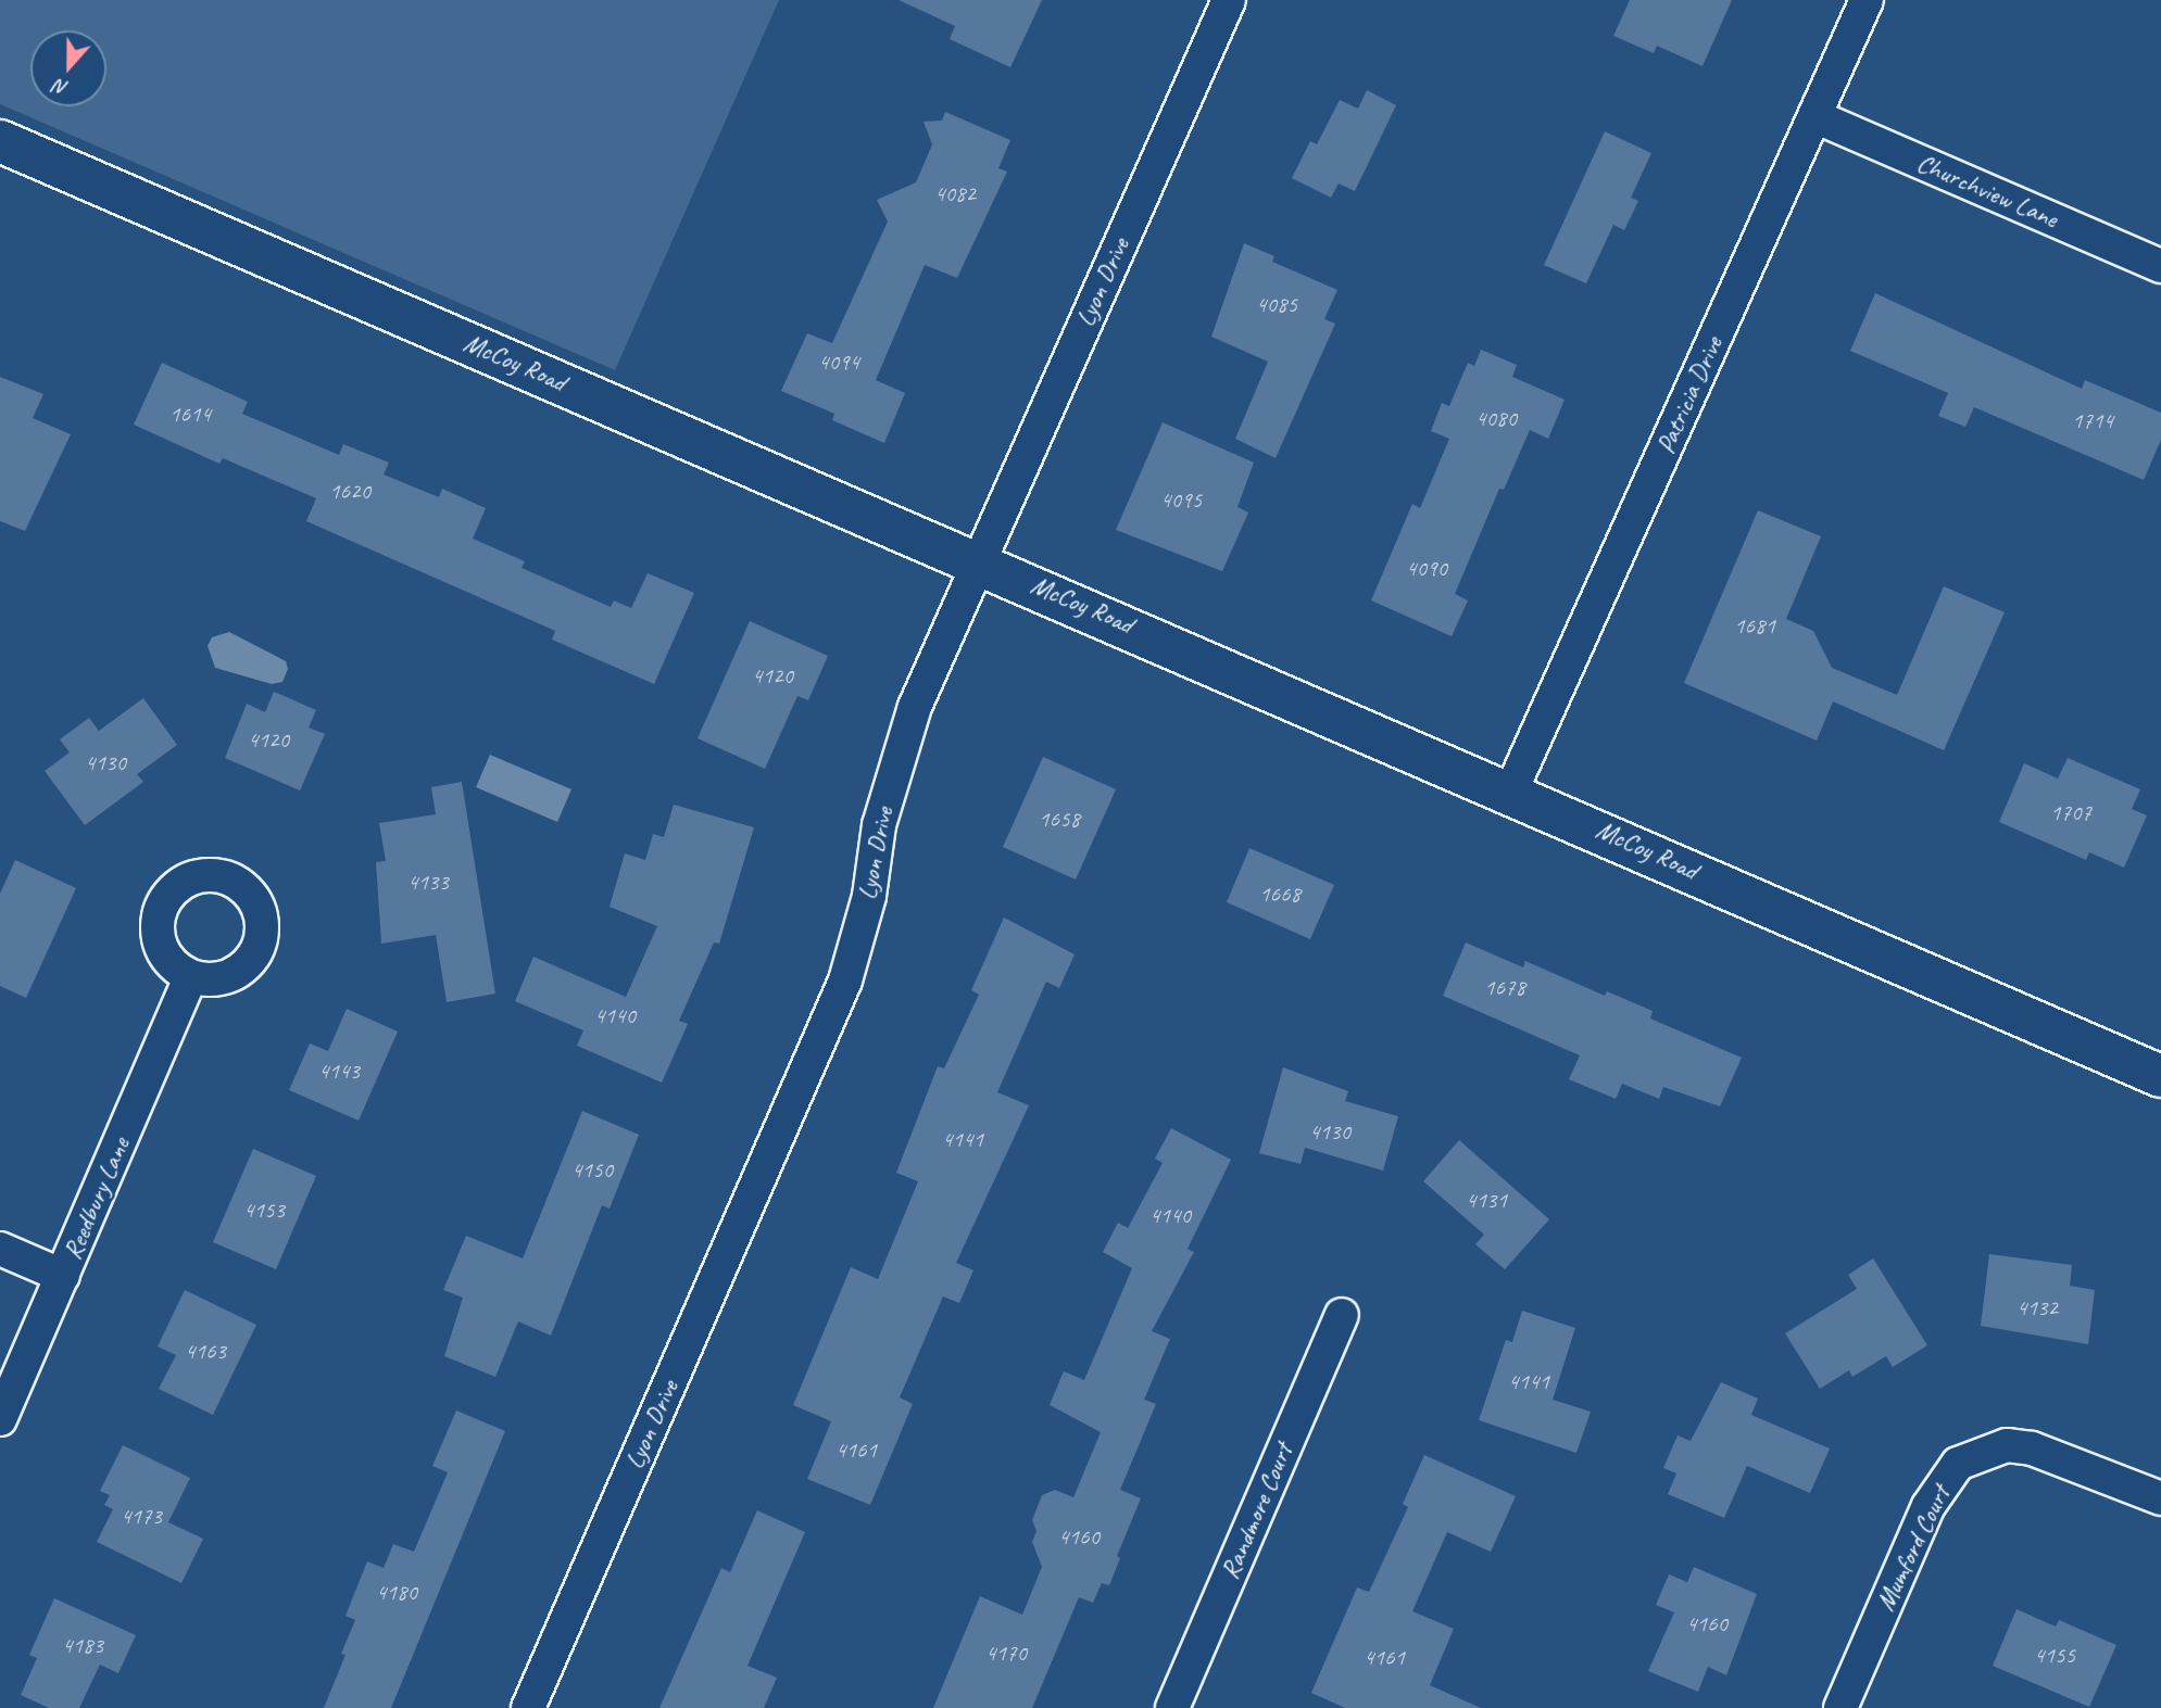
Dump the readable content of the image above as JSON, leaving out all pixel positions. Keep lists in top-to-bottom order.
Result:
{
  "streets": {
    "main road": ["McCoy Road"],
    "street": [
      "Churchview Lane",
      "Lyon Drive",
      "Patricia Drive",
      "Reedbury Lane",
      "Randmore Court",
      "Mumford Court"
    ]
  },
  "crossings": [
    ["Churchview Lane", "Patricia Drive"],
    ["Lyon Drive", "McCoy Road"],
    ["McCoy Road", "Patricia Drive"]
  ],
  "house_numbers": [
    "4082",
    "4085",
    "4094",
    "1614",
    "4080",
    "1714",
    "1620",
    "4095",
    "4090",
    "1681",
    "4120",
    "4120",
    "4130",
    "1707",
    "1658",
    "4133",
    "1668",
    "1678",
    "4140",
    "4143",
    "4130",
    "4141",
    "4150",
    "4131",
    "4153",
    "4140",
    "4132",
    "4163",
    "4141",
    "4161",
    "4173",
    "4160",
    "4180",
    "4160",
    "4183",
    "4170",
    "4155",
    "4161"
  ],
  "north": "bottom"
}
